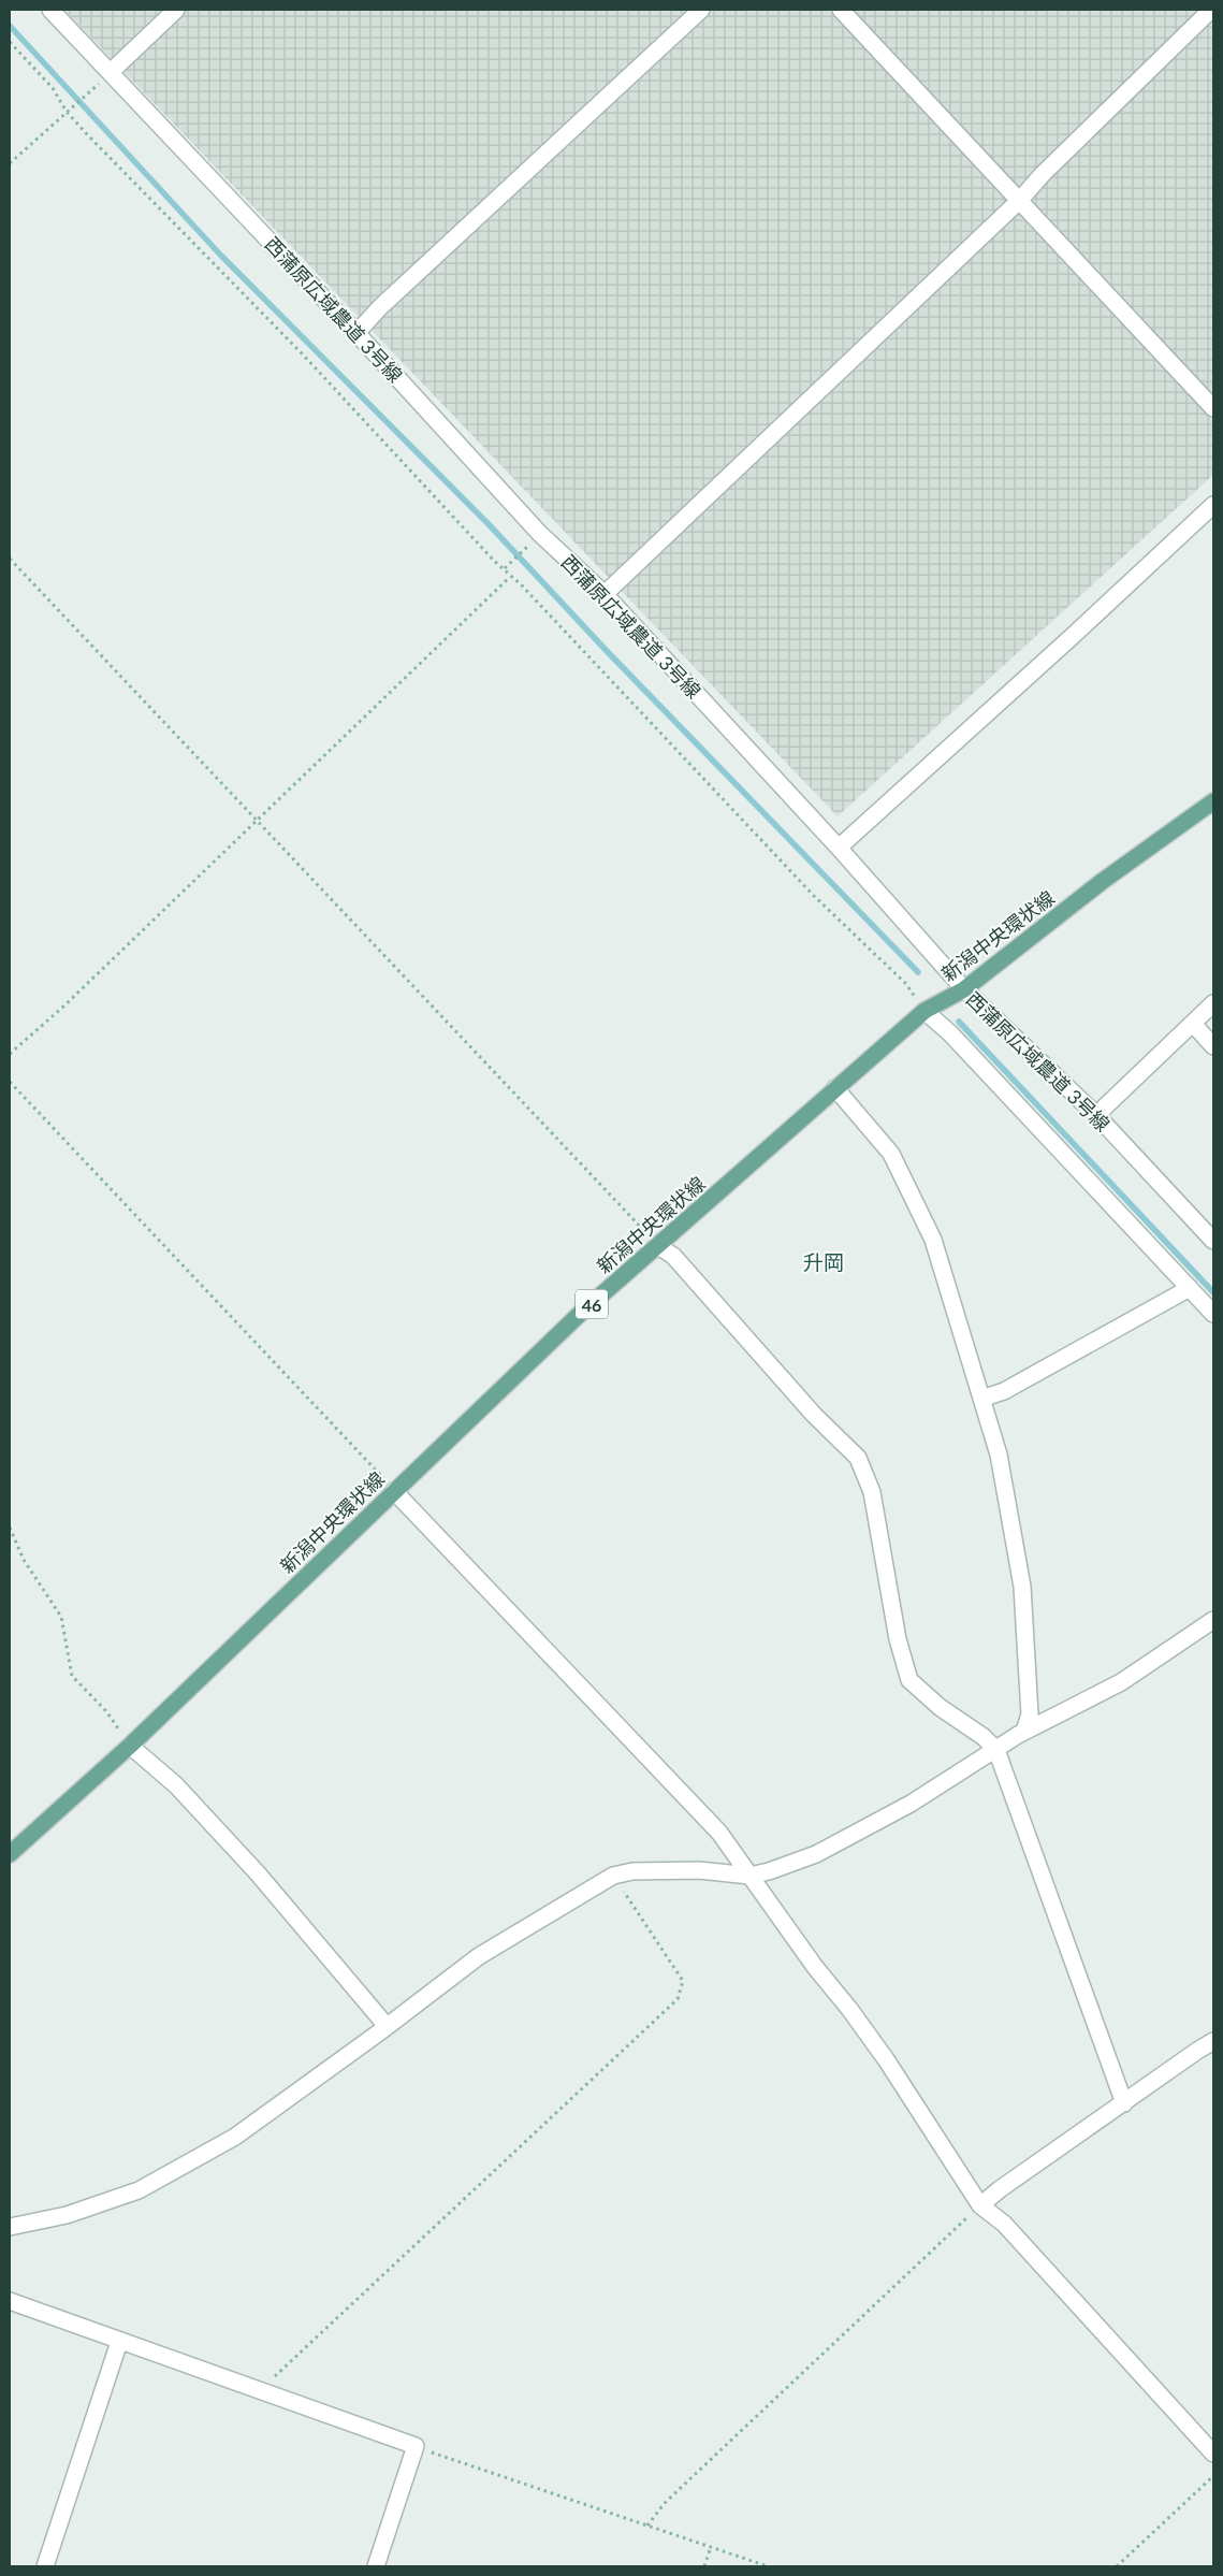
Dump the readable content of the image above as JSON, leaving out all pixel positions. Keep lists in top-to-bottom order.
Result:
{
  "streets": {
    "main road": ["新潟中央環状線", "46"],
    "street": ["西蒲原広域農道 3号線"]
  },
  "crossings": [
    ["西蒲原広域農道 3号線", "新潟中央環状線"]
  ],
  "districts": ["升岡"]
}
